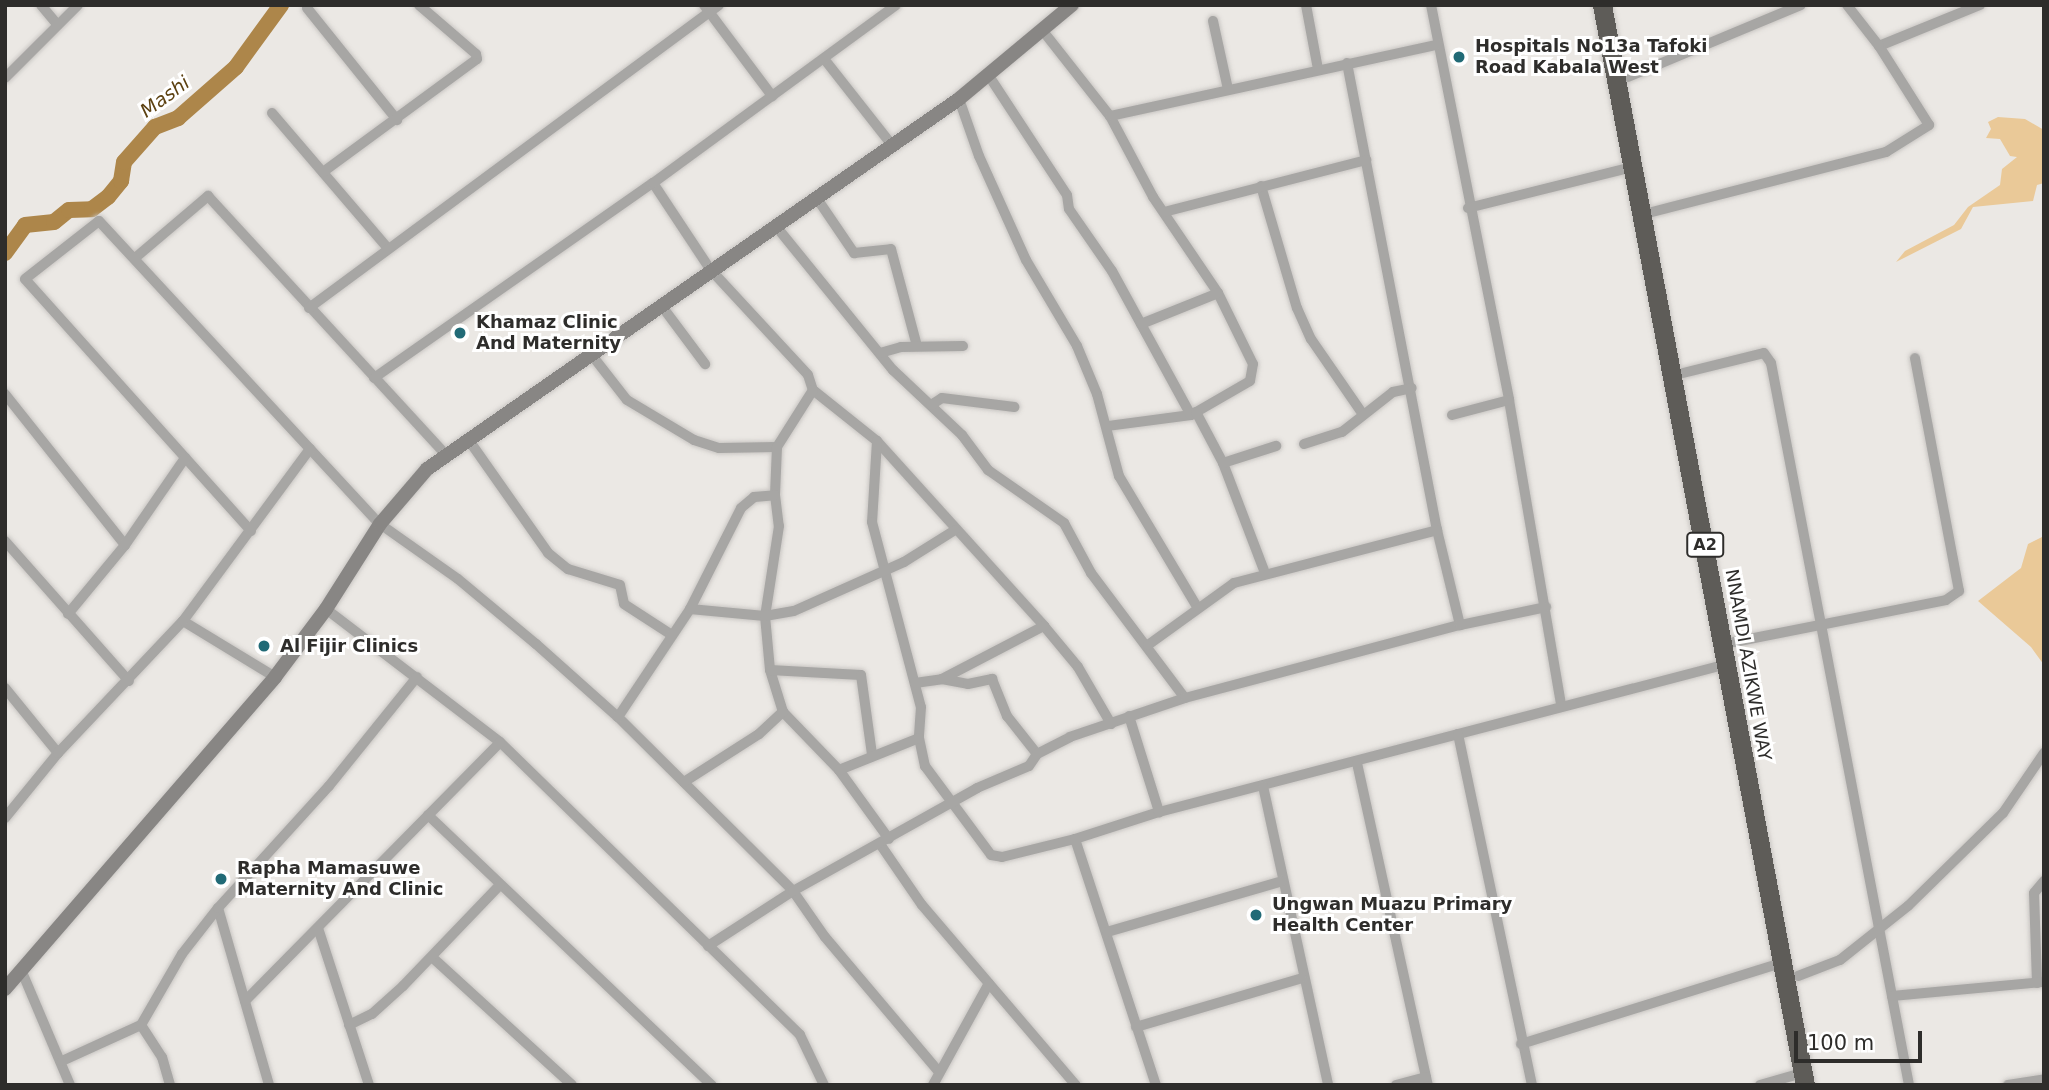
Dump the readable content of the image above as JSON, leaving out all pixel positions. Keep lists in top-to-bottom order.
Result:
{
  "streets": {
    "highway": ["A2", "NNAMDI AZIKWE WAY"]
  },
  "water": ["Mashi"],
  "places": [
    "Hospitals No13a Tafoki Road Kabala West",
    "Khamaz Clinic And Maternity",
    "Al Fijir Clinics",
    "Rapha Mamasuwe Maternity And Clinic",
    "Ungwan Muazu Primary Health Center"
  ],
  "scale_bar": "100 m"
}
